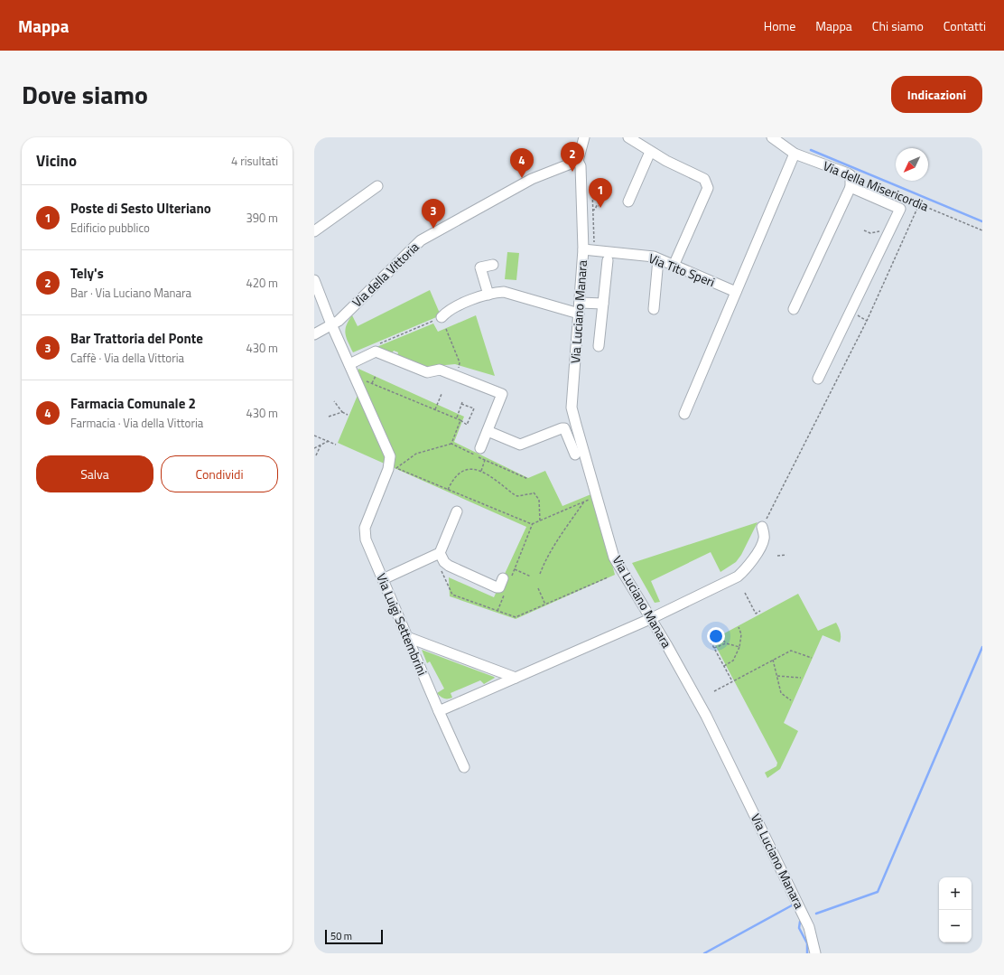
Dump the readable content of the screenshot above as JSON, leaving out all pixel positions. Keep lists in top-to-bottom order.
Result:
{
  "streets": {
    "street": [
      "Via della Misericordia",
      "Via Tito Speri",
      "Via della Vittoria",
      "Via Luciano Manara",
      "Via Luigi Settembrini"
    ]
  },
  "crossings": [
    ["Via Tito Speri", "Via Luciano Manara"],
    ["Via della Vittoria", "Via Luciano Manara"],
    ["Via della Vittoria", "Via Luigi Settembrini"]
  ],
  "scale_bar": "50 m",
  "north": "bottom left",
  "page": {
    "header": "Mappa",
    "nav": [
      "Home",
      "Mappa",
      "Chi siamo",
      "Contatti"
    ],
    "title": "Dove siamo",
    "buttons": [
      "Indicazioni",
      ["Salva", "Condividi"]
    ],
    "heading": ["Vicino", "4 risultati"],
    "pins": [
      "2",
      "4",
      "1",
      "3"
    ],
    "list": [
      {
        "mark": "1",
        "name": "Poste di Sesto Ulteriano",
        "note": "Edificio pubblico",
        "value": "390 m"
      },
      {
        "mark": "2",
        "name": "Tely's",
        "note": "Bar · Via Luciano Manara",
        "value": "420 m"
      },
      {
        "mark": "3",
        "name": "Bar Trattoria del Ponte",
        "note": "Caffè · Via della Vittoria",
        "value": "430 m"
      },
      {
        "mark": "4",
        "name": "Farmacia Comunale 2",
        "note": "Farmacia · Via della Vittoria",
        "value": "430 m"
      }
    ],
    "map_buttons": ["+", "−"],
    "scale": "50 m"
  }
}
